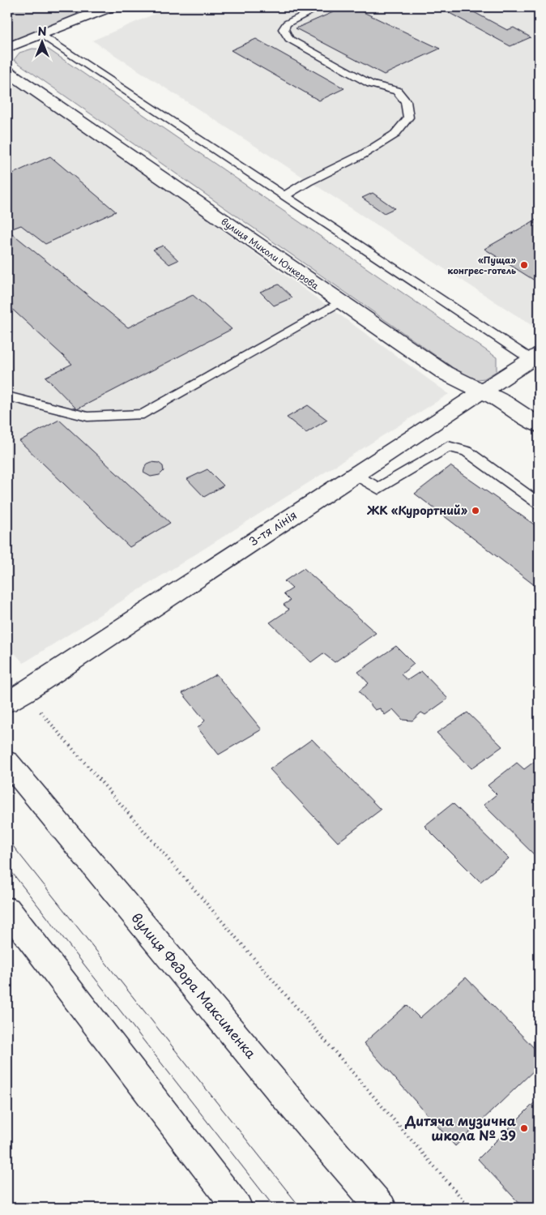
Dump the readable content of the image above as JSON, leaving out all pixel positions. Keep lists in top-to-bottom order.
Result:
{
  "streets": {
    "street": ["вулиця Миколи Юнкерова", "3-тя лінія", "вулиця Федора Максименка"]
  },
  "crossings": [
    ["вулиця Миколи Юнкерова", "3-тя лінія"]
  ],
  "places": ["«Пуща» конгрес-готель", "ЖК «Курортний»", "Дитяча музична школа № 39"],
  "north": "top"
}
